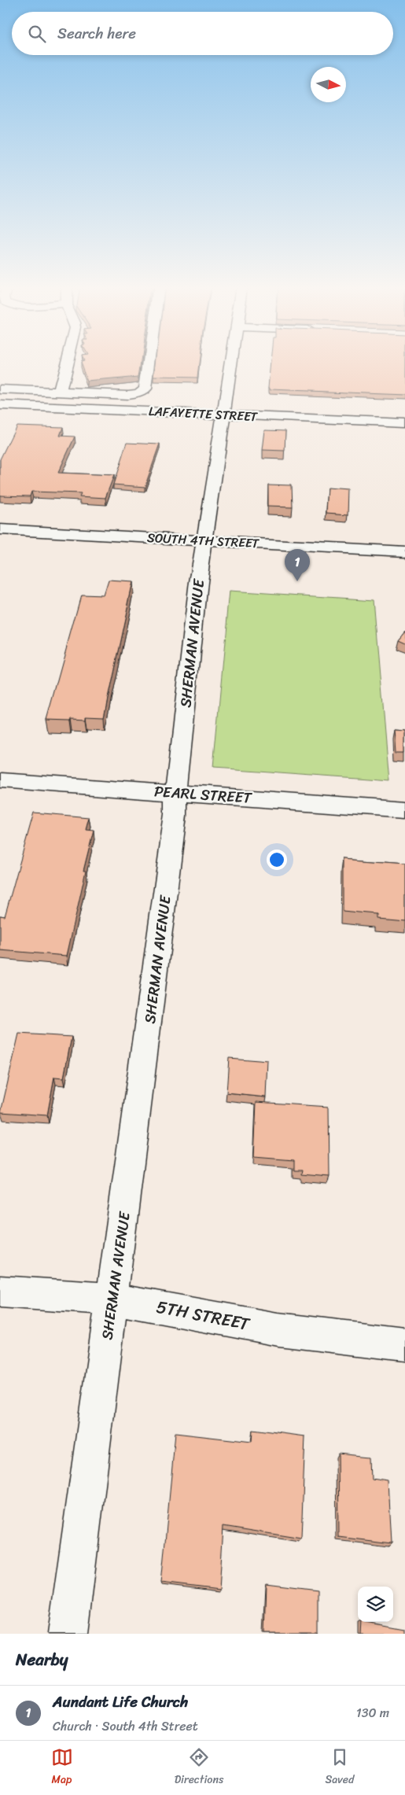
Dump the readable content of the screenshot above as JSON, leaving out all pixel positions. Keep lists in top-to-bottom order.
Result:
{
  "streets": {
    "street": [
      "LAFAYETTE STREET",
      "SOUTH 4TH STREET",
      "SHERMAN AVENUE",
      "PEARL STREET",
      "5TH STREET"
    ]
  },
  "crossings": [
    ["LAFAYETTE STREET", "SHERMAN AVENUE"],
    ["SOUTH 4TH STREET", "SHERMAN AVENUE"],
    ["SHERMAN AVENUE", "PEARL STREET"],
    ["SHERMAN AVENUE", "5TH STREET"]
  ],
  "north": "right",
  "page": {
    "search": "Search here",
    "pins": "1",
    "heading": "Nearby",
    "list": [
      {
        "mark": "1",
        "name": "Aundant Life Church",
        "note": "Church · South 4th Street",
        "value": "130 m"
      }
    ],
    "nav": ["Map", "Directions", "Saved"]
  }
}
